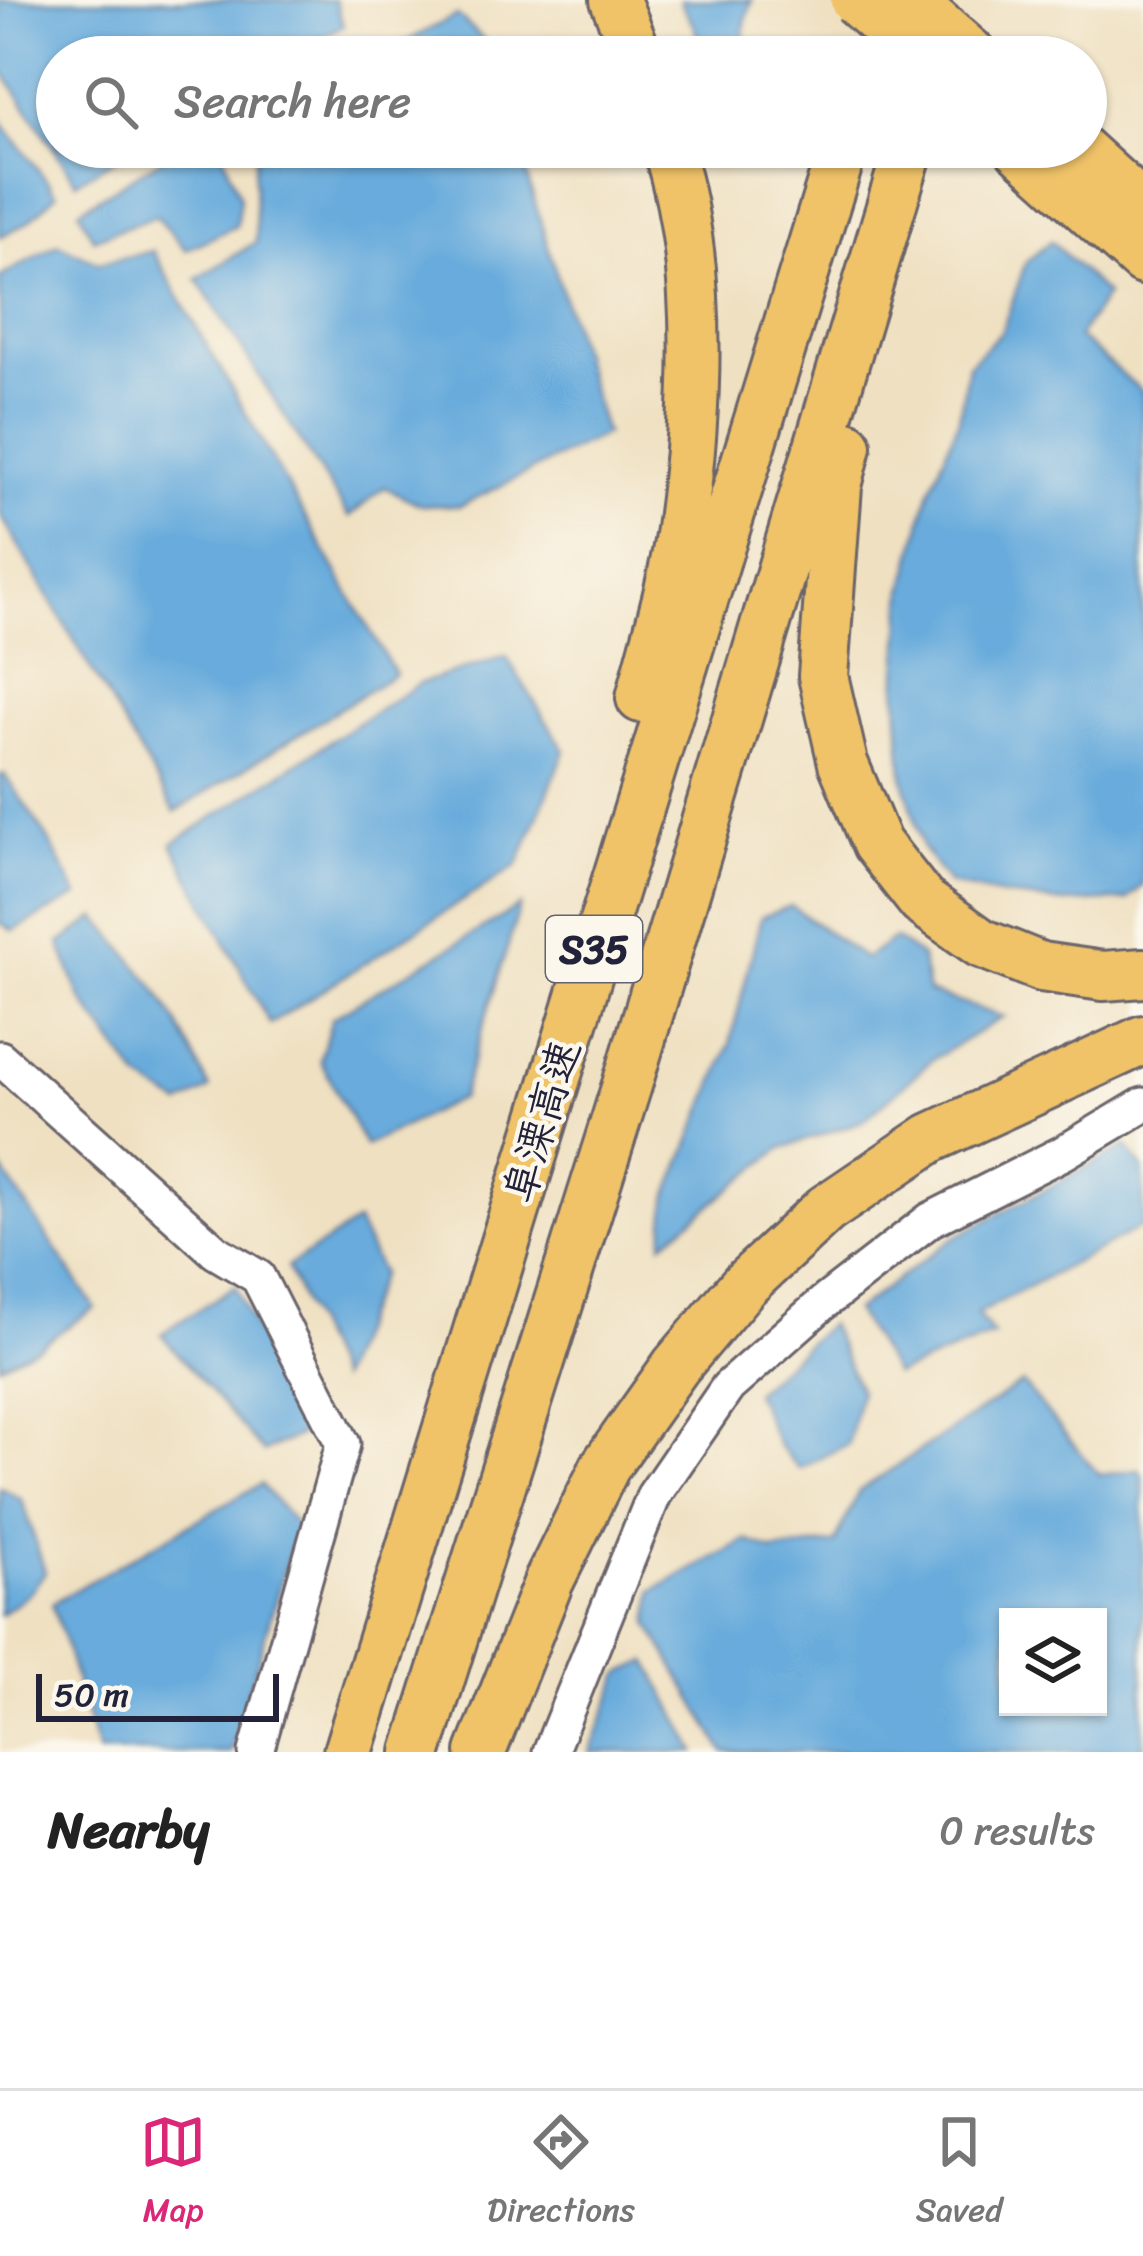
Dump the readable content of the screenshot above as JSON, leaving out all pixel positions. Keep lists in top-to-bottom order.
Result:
{
  "streets": {
    "highway": ["S35", "阜溧高速"]
  },
  "scale_bar": "50 m",
  "page": {
    "search": "Search here",
    "scale": "50 m",
    "heading": ["Nearby", "0 results"],
    "nav": ["Map", "Directions", "Saved"]
  }
}
